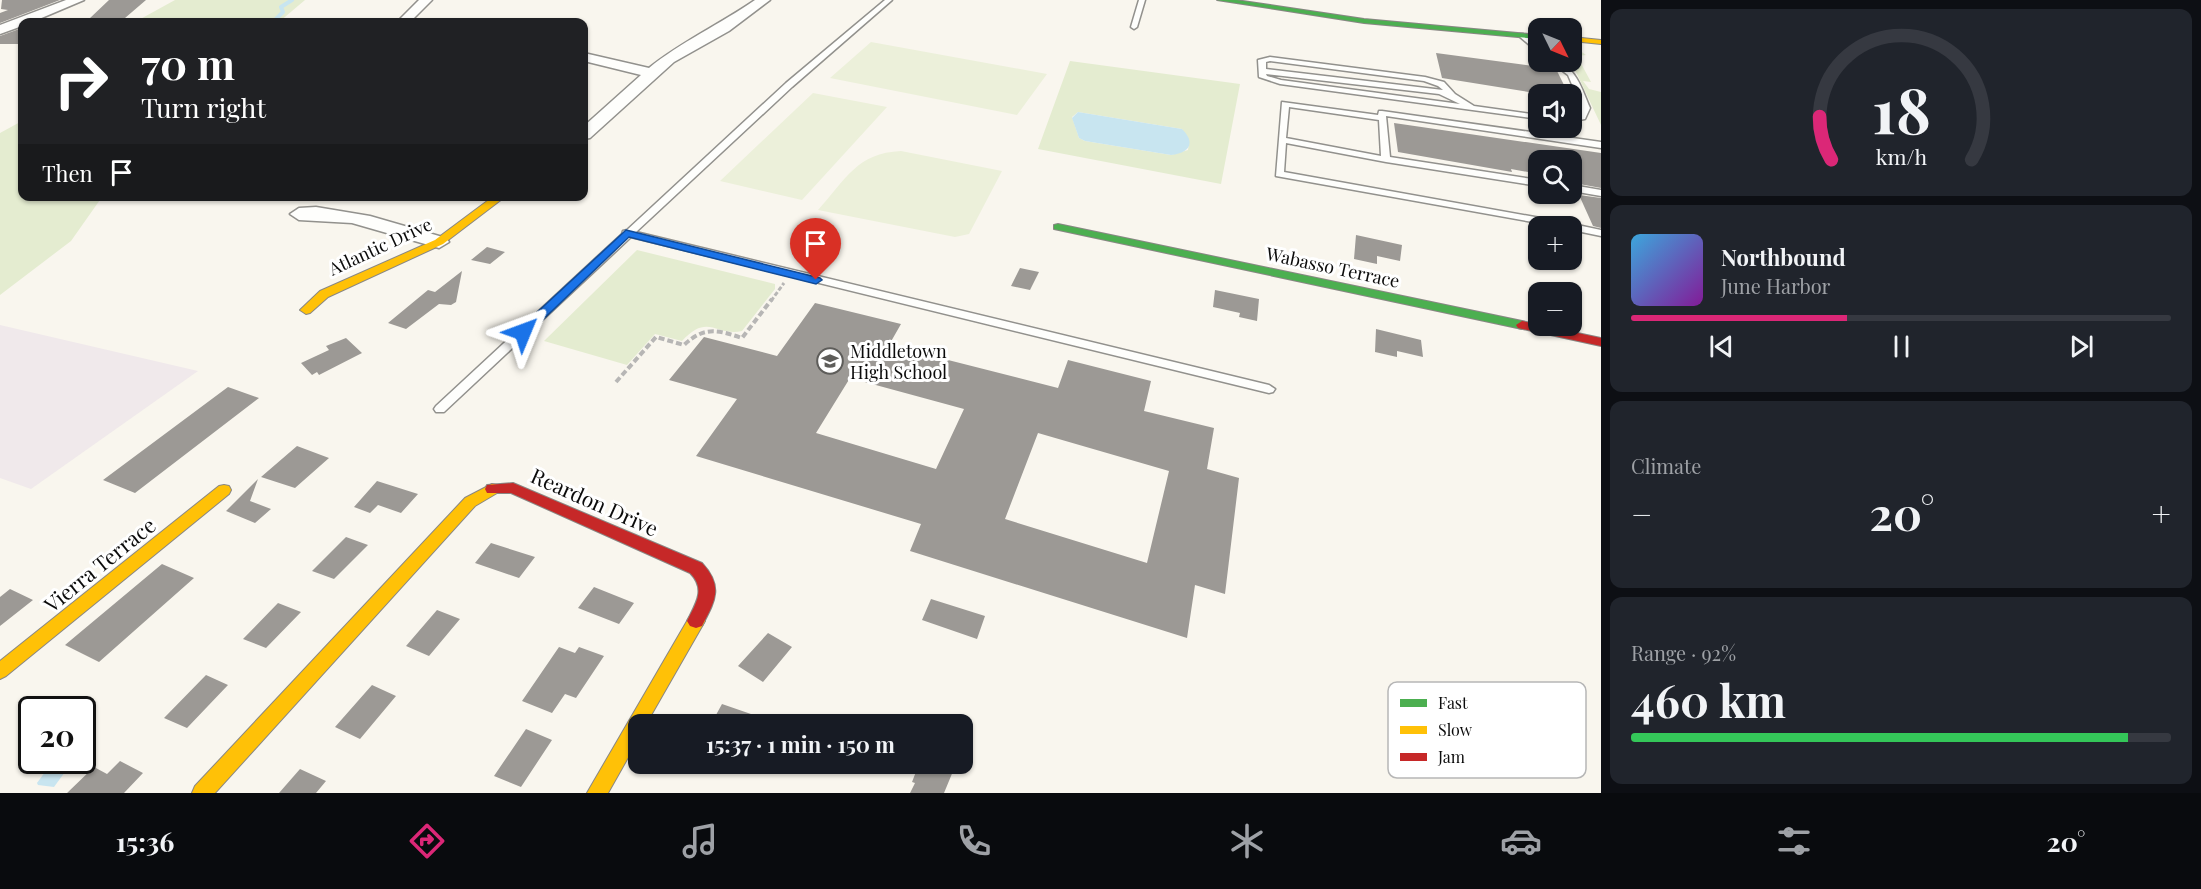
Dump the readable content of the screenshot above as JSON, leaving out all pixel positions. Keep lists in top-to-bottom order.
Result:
{
  "streets": {
    "street": [
      "Atlantic Drive",
      "Wabasso Terrace",
      "Reardon Drive",
      "Vierra Terrace"
    ]
  },
  "places": {
    "school or university": ["Middletown High School"]
  },
  "legend": ["Fast", "Slow", "Jam"],
  "north": "bottom right",
  "page": {
    "map_buttons": ["+", "−"],
    "turn": ["70 m", "Turn right"],
    "then": "Then",
    "song": ["Northbound", "June Harbor"],
    "tile": [
      "Climate",
      ["Range · 92%", "460 km"]
    ],
    "heat": ["−", "20°", "+"],
    "limit": "20",
    "trip": "15:37 · 1 min · 150 m",
    "tabs": ["15:36", "20°"],
    "gauge": ["18", "km/h"]
  }
}
